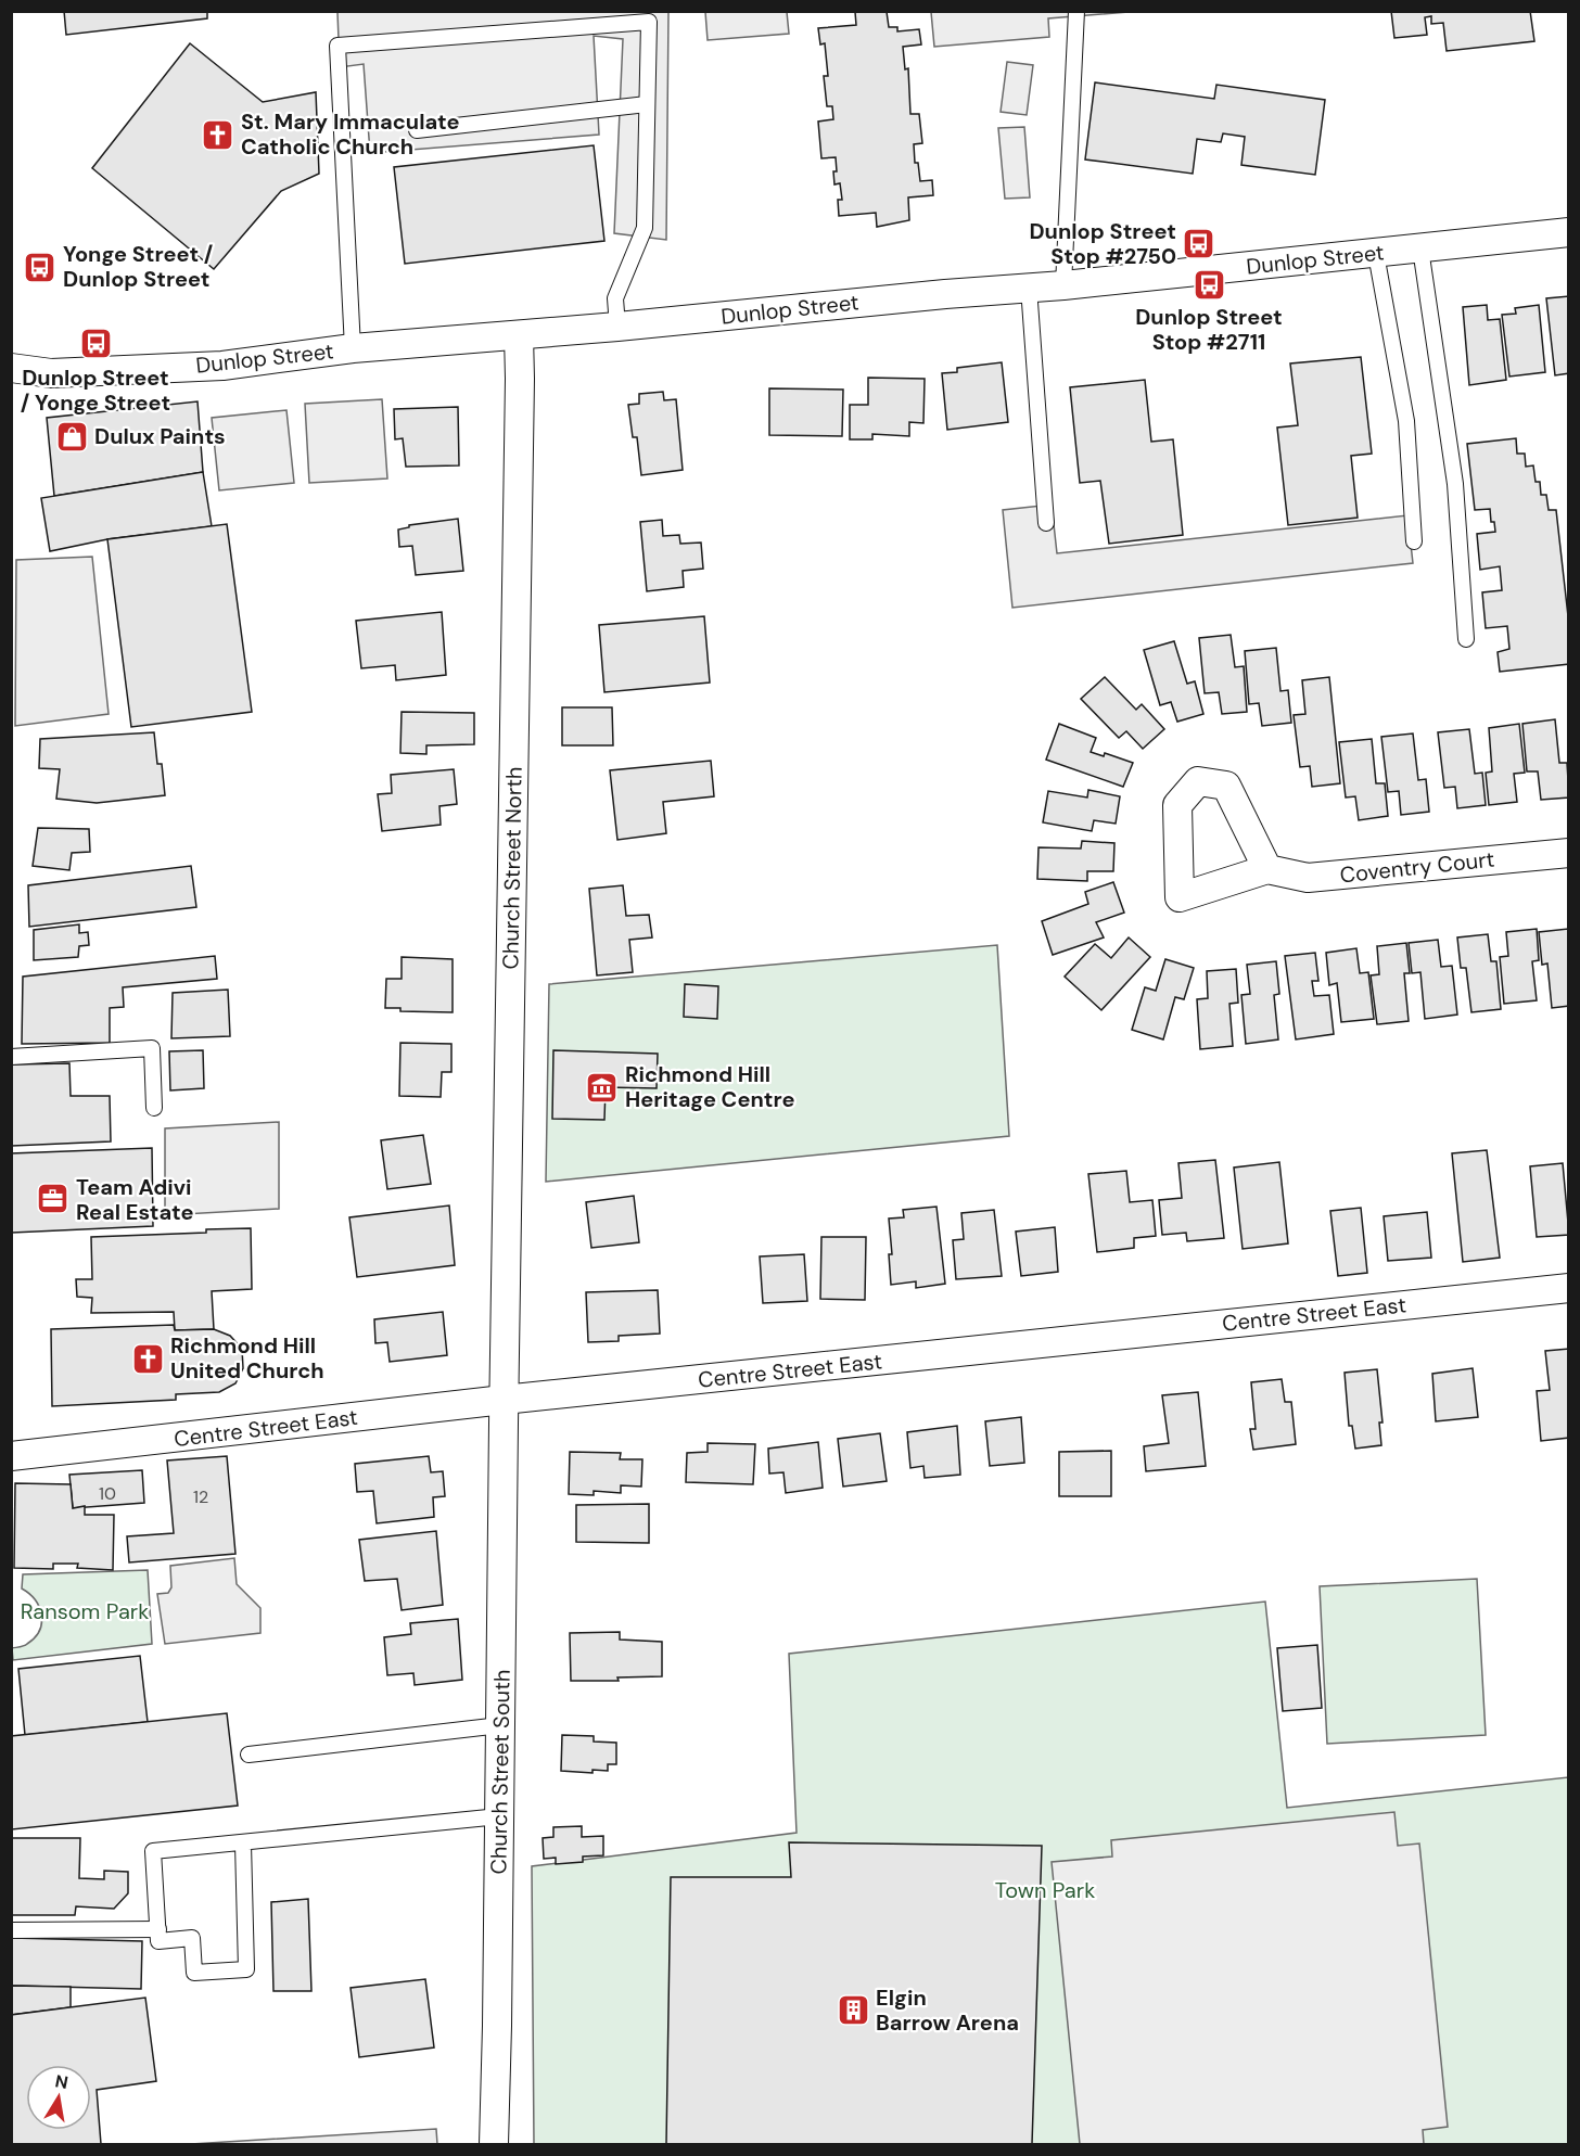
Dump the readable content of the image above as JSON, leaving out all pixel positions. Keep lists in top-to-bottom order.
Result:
{
  "streets": {
    "street": [
      "Dunlop Street",
      "Coventry Court",
      "Church Street North",
      "Centre Street East",
      "Church Street South"
    ]
  },
  "crossings": [
    ["Dunlop Street", "Church Street North"],
    ["Church Street North", "Centre Street East"],
    ["Church Street North", "Church Street South"],
    ["Centre Street East", "Church Street South"]
  ],
  "parks": ["Ransom Park", "Town Park"],
  "places": {
    "church": ["St. Mary Immaculate Catholic Church", "Richmond Hill United Church"],
    "bus stop": [
      "Dunlop Street Stop #2750",
      "Yonge Street / Dunlop Street",
      "Dunlop Street Stop #2711",
      "Dunlop Street / Yonge Street"
    ],
    "shop": ["Dulux Paints"],
    "museum": ["Richmond Hill Heritage Centre"],
    "office": ["Team Adivi Real Estate"],
    "building": ["Elgin Barrow Arena"]
  },
  "house_numbers": ["10", "12"],
  "north": "top"
}
